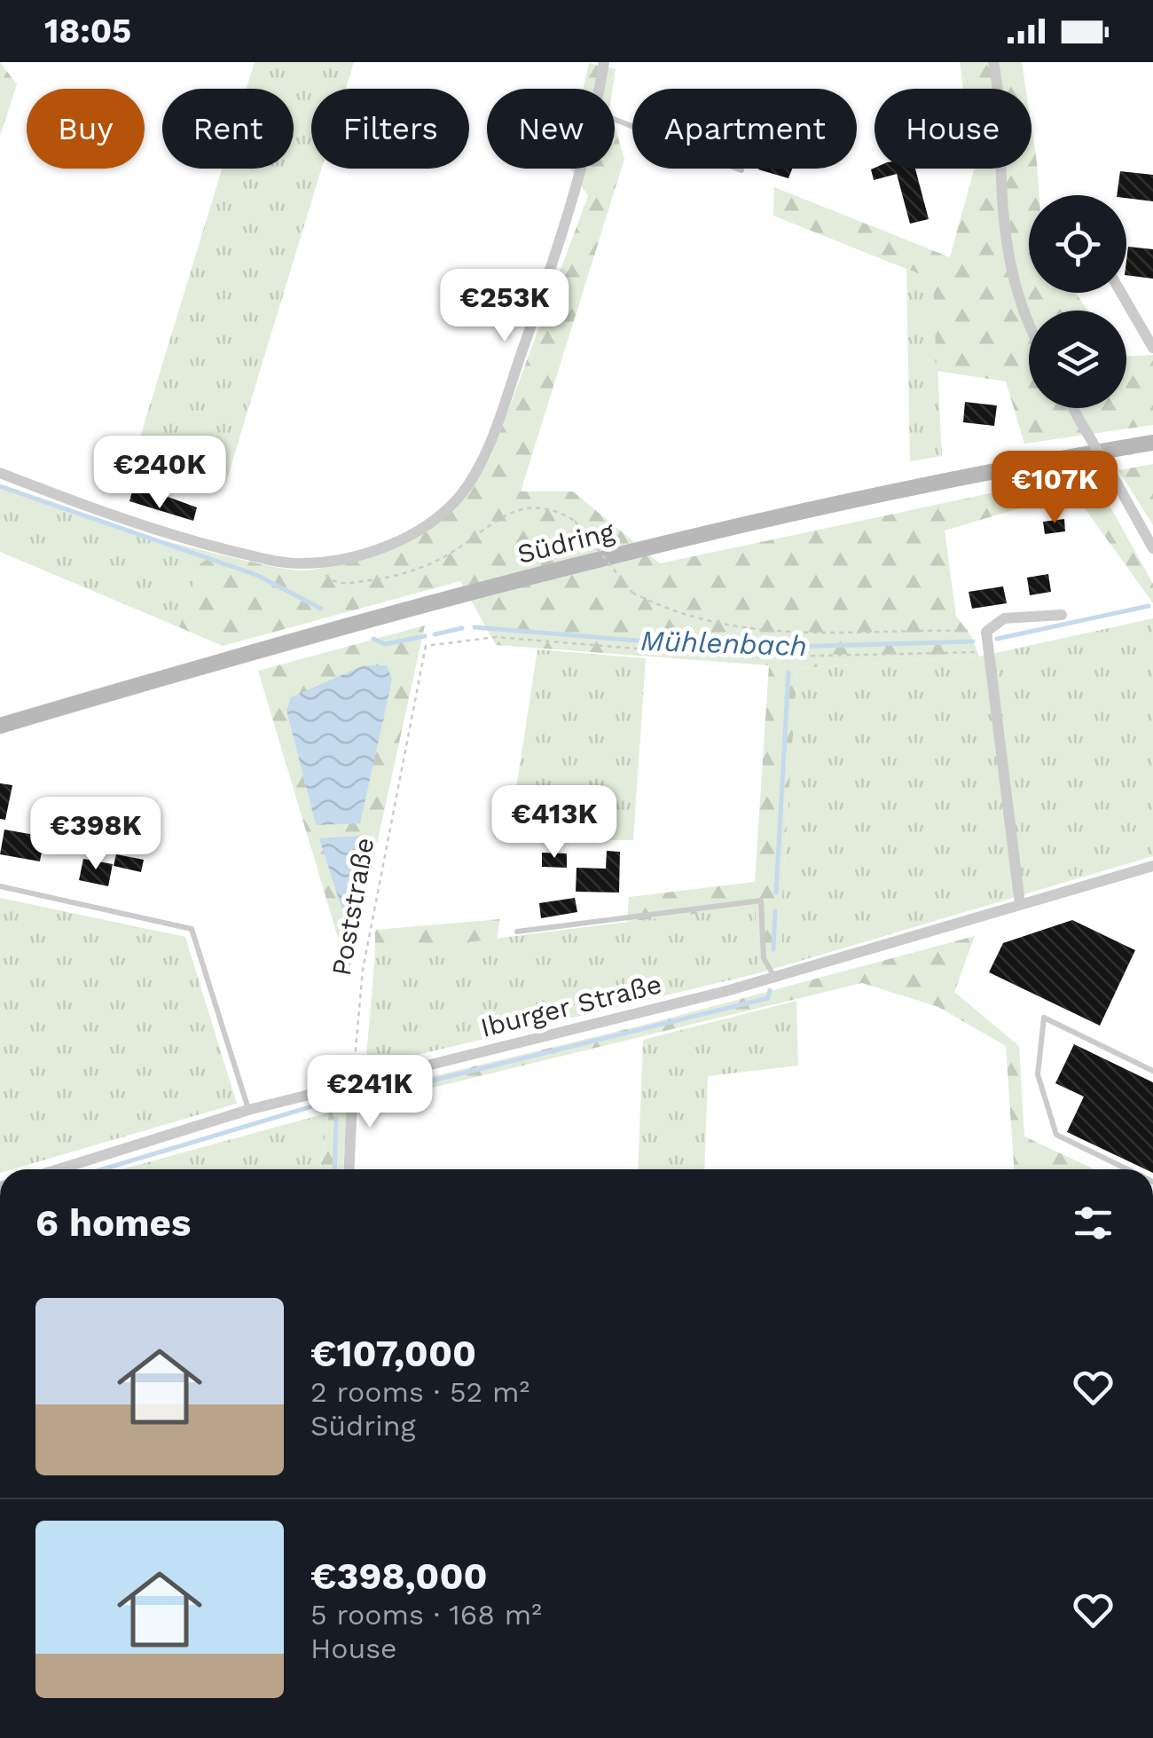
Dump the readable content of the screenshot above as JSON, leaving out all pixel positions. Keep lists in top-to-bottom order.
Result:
{
  "streets": {
    "main road": ["Südring"],
    "street": ["Iburger Straße"],
    "path": ["Poststraße"]
  },
  "crossings": [
    ["Poststraße", "Iburger Straße"]
  ],
  "water": ["Mühlenbach"],
  "page": {
    "status": "18:05",
    "chip": [
      "Buy",
      "Rent",
      "Filters",
      "New",
      "Apartment",
      "House"
    ],
    "price": [
      "€253K",
      "€240K",
      "€107K",
      "€413K",
      "€398K",
      "€241K"
    ],
    "heading": "6 homes",
    "list": [
      {
        "name": "€107,000",
        "note": "2 rooms · 52 m² · Südring"
      },
      {
        "name": "€398,000",
        "note": "5 rooms · 168 m² · House"
      }
    ]
  }
}
